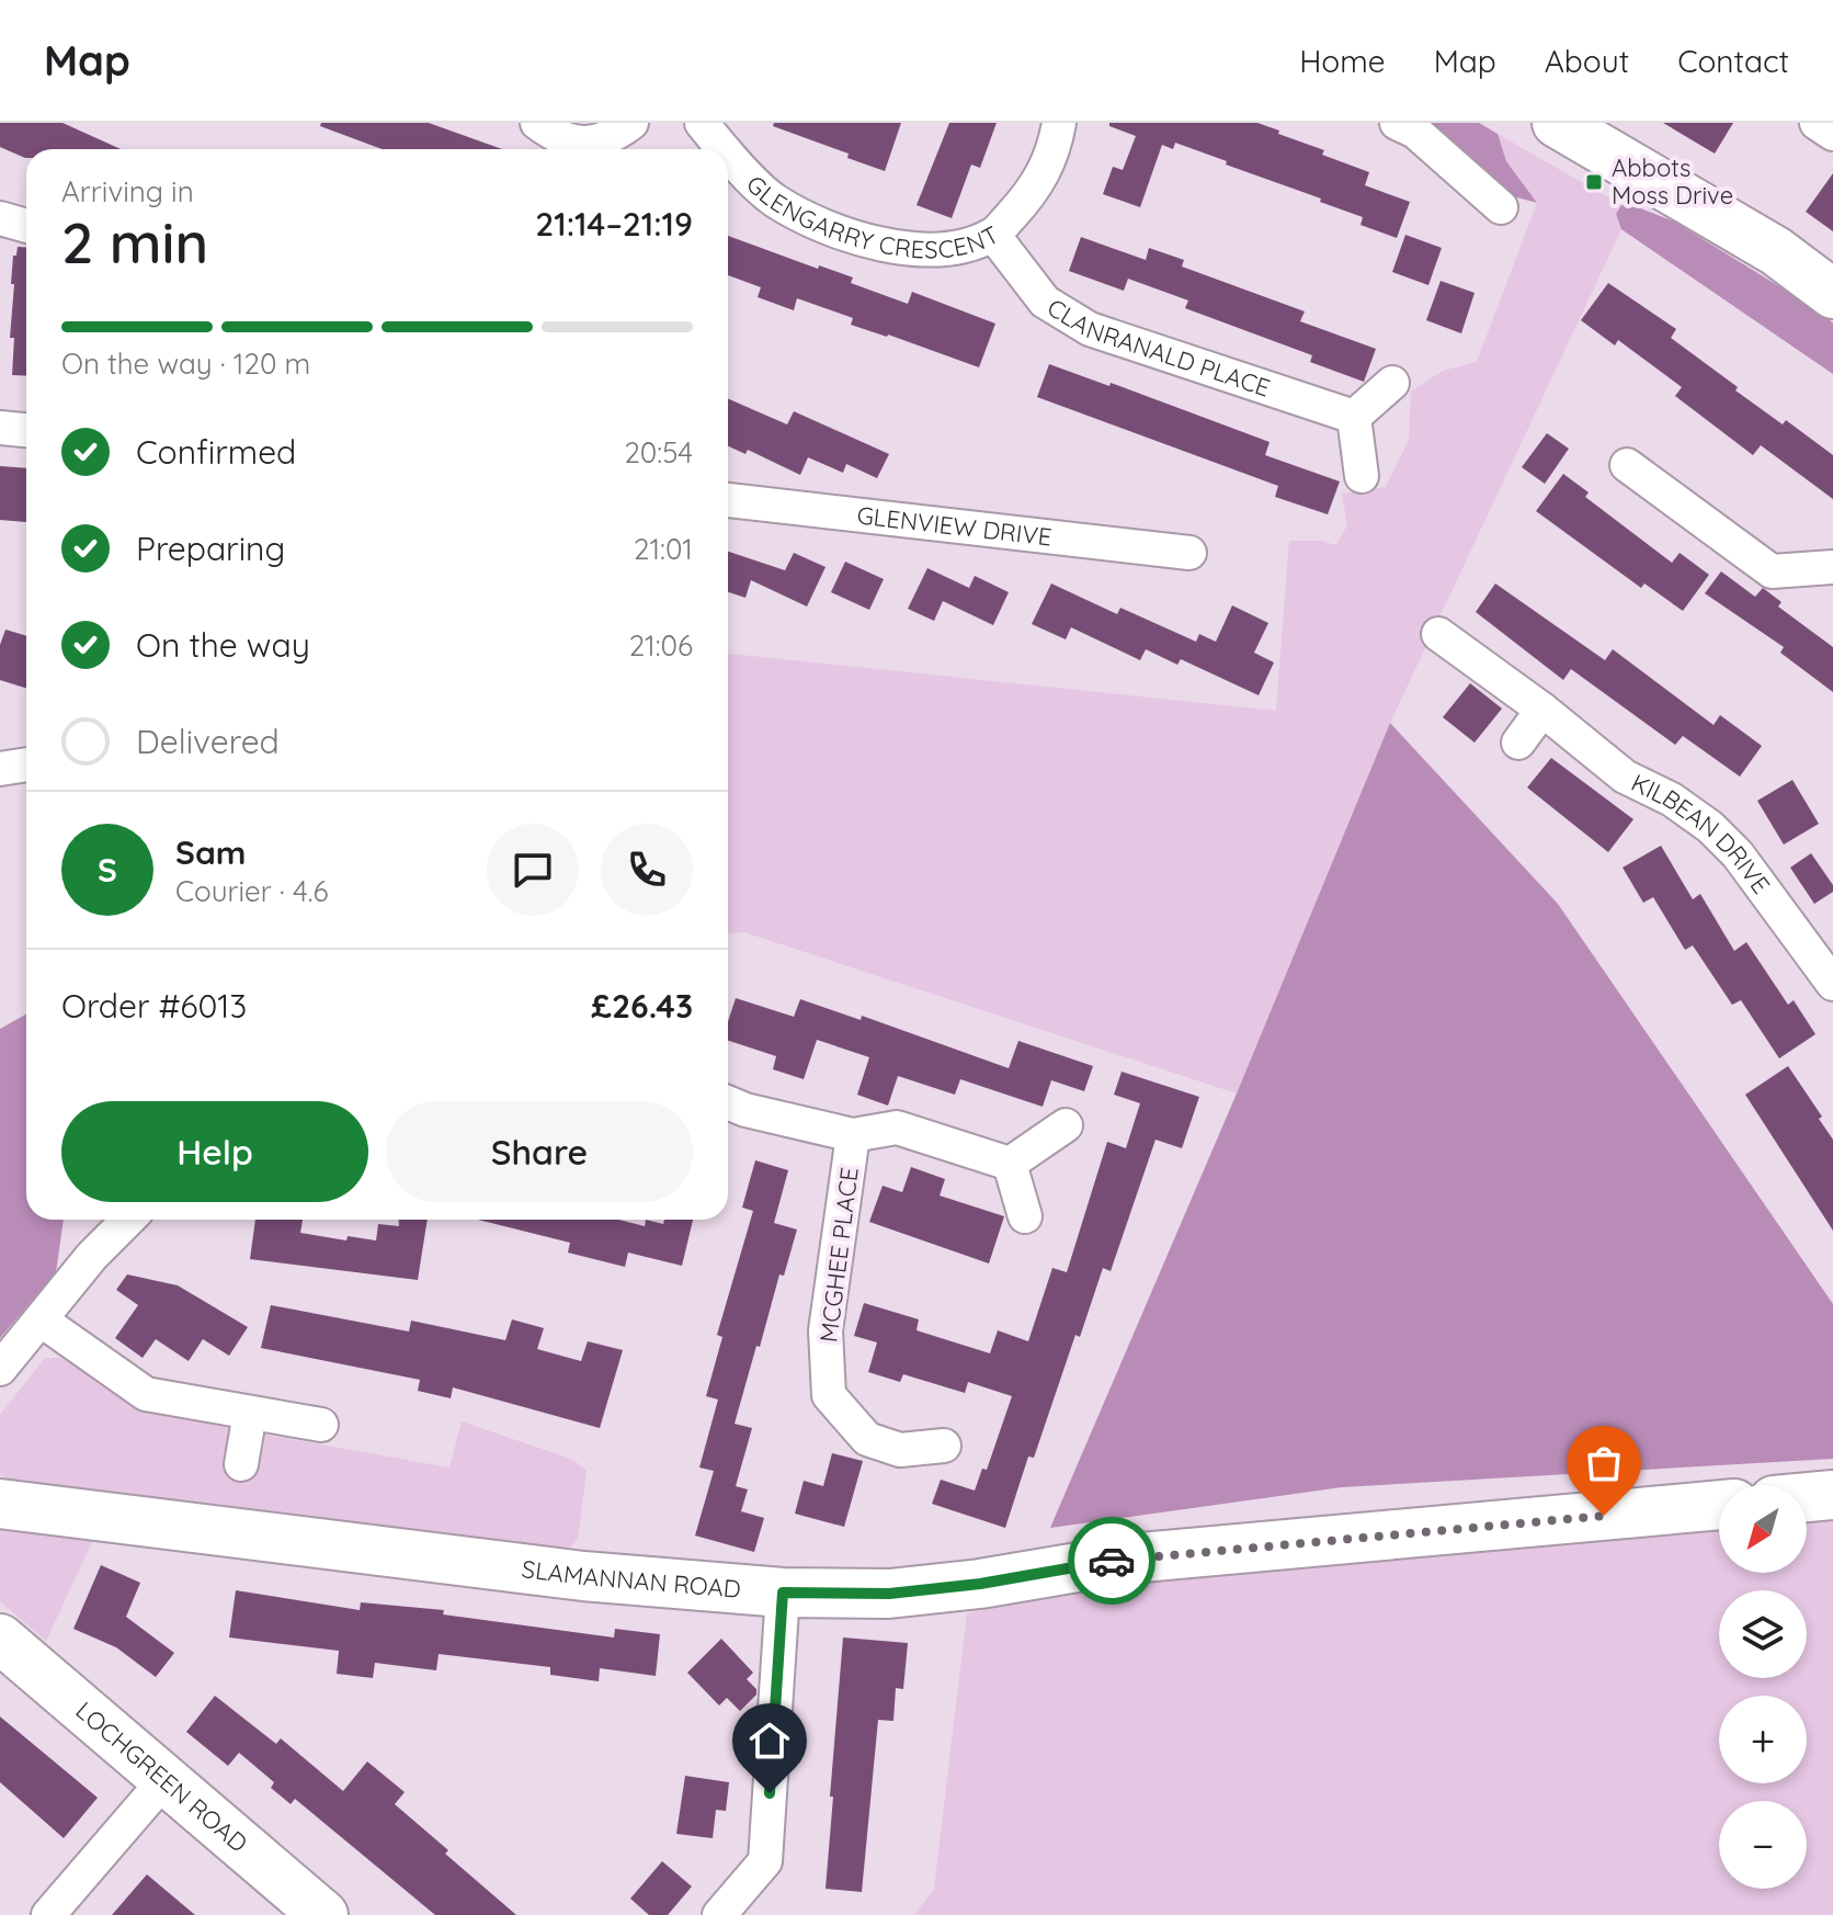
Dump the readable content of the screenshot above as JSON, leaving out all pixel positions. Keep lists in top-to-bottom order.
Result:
{
  "streets": {
    "main road": ["SLAMANNAN ROAD", "LOCHGREEN ROAD"],
    "street": [
      "GLENGARRY CRESCENT",
      "CLANRANALD PLACE",
      "GLENVIEW DRIVE",
      "KILBEAN DRIVE",
      "MCGHEE PLACE"
    ]
  },
  "crossings": [
    ["GLENGARRY CRESCENT", "CLANRANALD PLACE"]
  ],
  "places": {
    "transit": ["Abbots Moss Drive"]
  },
  "north": "bottom left",
  "page": {
    "header": "Map",
    "nav": [
      "Home",
      "Map",
      "About",
      "Contact"
    ],
    "heading": ["2 min", "Arriving in", "21:14–21:19"],
    "panel": [
      "Sam",
      "Courier · 4.6",
      "Order #6013",
      "£26.43"
    ],
    "bar": "On the way · 120 m",
    "list": [
      ["Confirmed", "20:54"],
      ["Preparing", "21:01"],
      ["On the way", "21:06"],
      "Delivered"
    ],
    "round": "S",
    "buttons": ["Help", "Share"],
    "map_buttons": ["+", "−"]
  }
}
